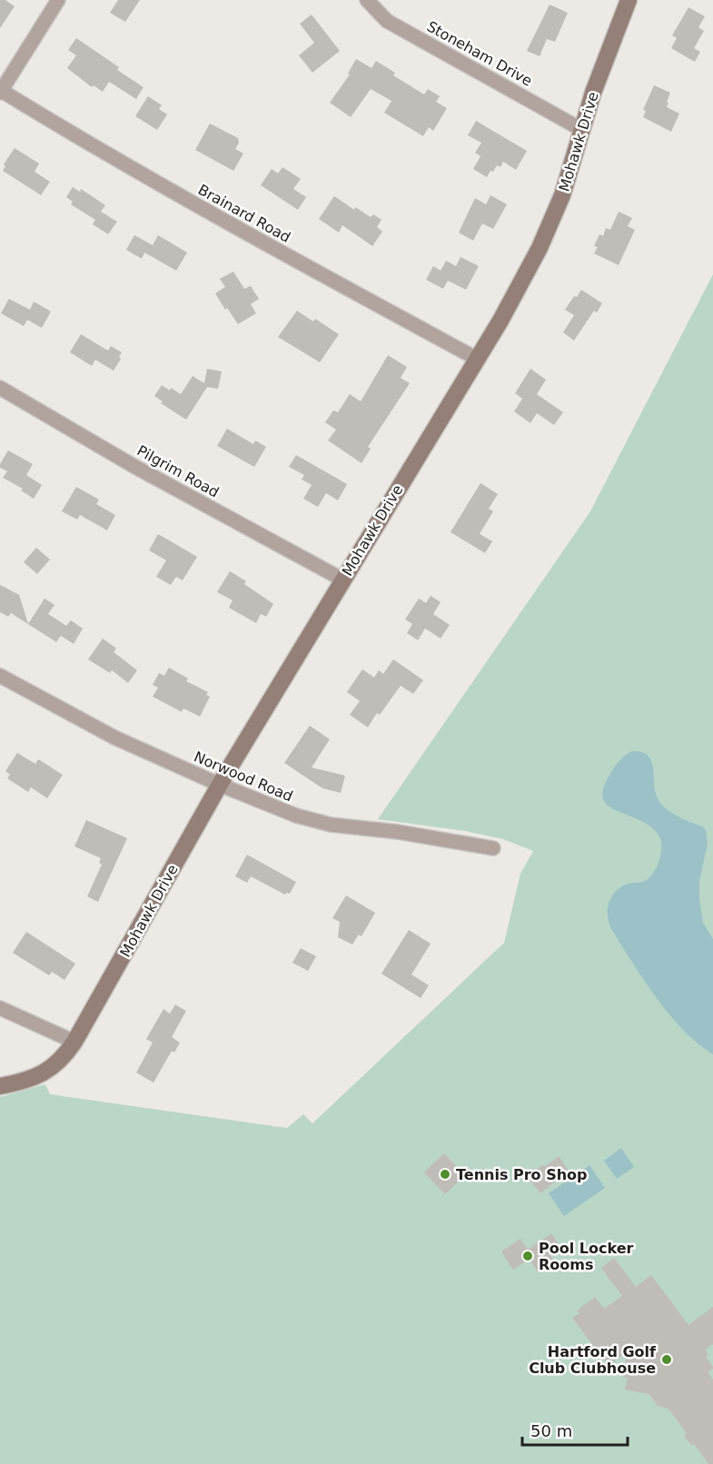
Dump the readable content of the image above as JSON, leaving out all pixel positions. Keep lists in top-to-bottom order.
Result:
{
  "streets": {
    "street": [
      "Stoneham Drive",
      "Mohawk Drive",
      "Brainard Road",
      "Pilgrim Road",
      "Norwood Road"
    ]
  },
  "crossings": [
    ["Stoneham Drive", "Mohawk Drive"],
    ["Mohawk Drive", "Brainard Road"],
    ["Mohawk Drive", "Pilgrim Road"],
    ["Mohawk Drive", "Norwood Road"]
  ],
  "places": ["Tennis Pro Shop", "Pool Locker Rooms", "Hartford Golf Club Clubhouse"],
  "scale_bar": "50 m"
}
